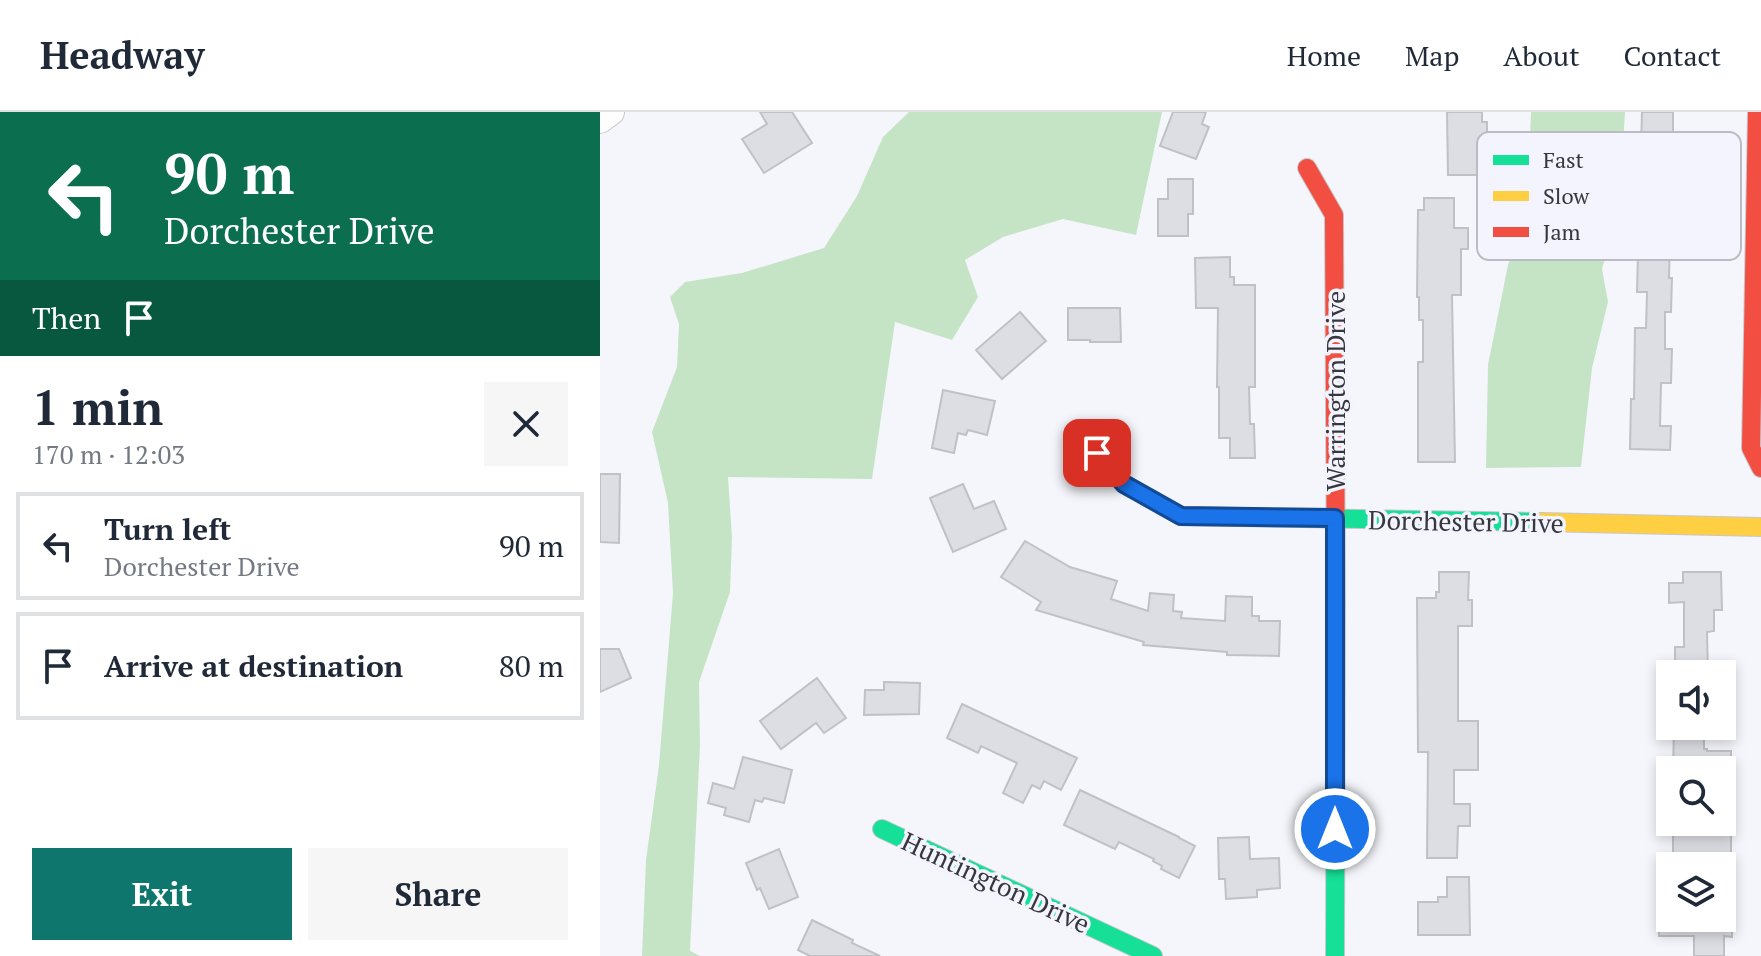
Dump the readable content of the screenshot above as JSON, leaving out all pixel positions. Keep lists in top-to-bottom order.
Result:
{
  "streets": {
    "street": ["Warrington Drive", "Dorchester Drive", "Huntington Drive"]
  },
  "crossings": [
    ["Warrington Drive", "Dorchester Drive"]
  ],
  "legend": ["Fast", "Slow", "Jam"],
  "page": {
    "header": "Headway",
    "nav": [
      "Home",
      "Map",
      "About",
      "Contact"
    ],
    "turn": ["90 m", "Dorchester Drive"],
    "then": "Then",
    "heading": ["1 min", "170 m · 12:03"],
    "list": [
      {
        "name": "Turn left",
        "note": "Dorchester Drive",
        "value": "90 m"
      },
      {
        "name": "Arrive at destination",
        "value": "80 m"
      }
    ],
    "buttons": ["Exit", "Share"]
  }
}
